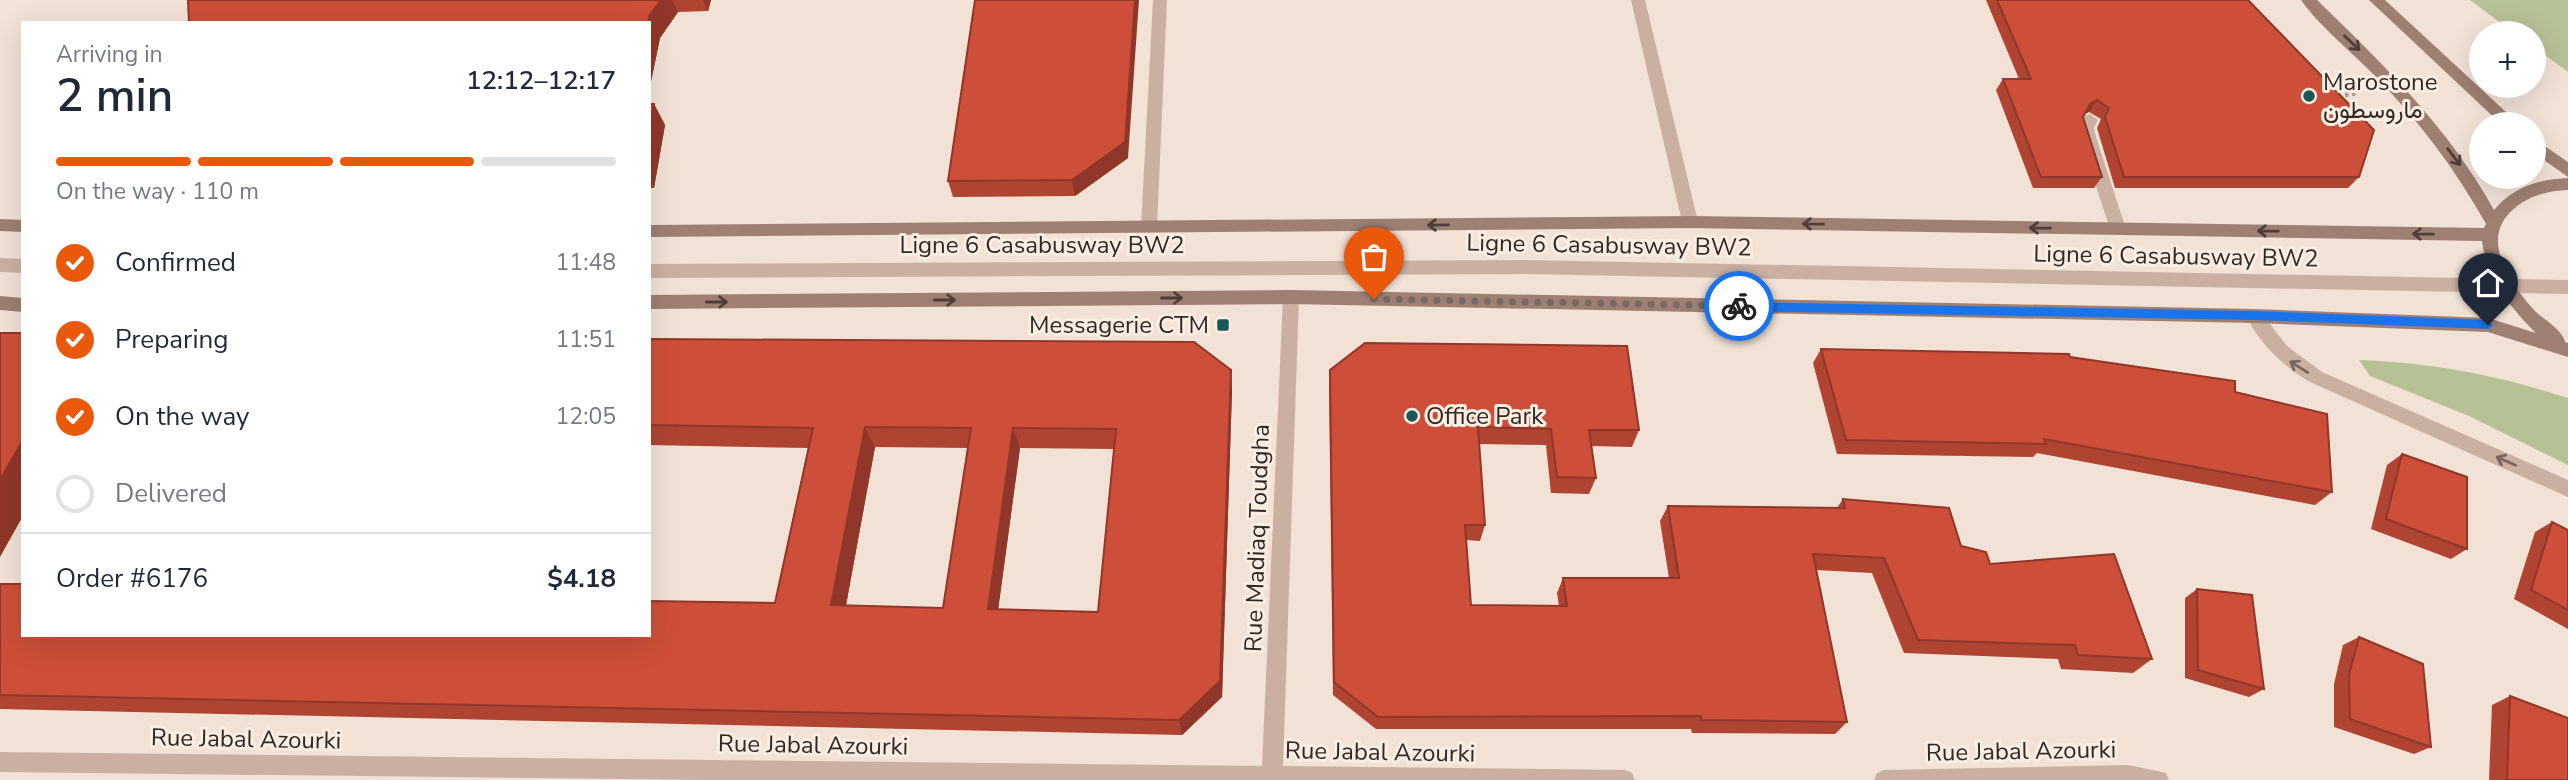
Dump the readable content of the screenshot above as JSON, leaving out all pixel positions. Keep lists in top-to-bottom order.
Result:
{
  "streets": {
    "street": ["Ligne 6 Casabusway BW2", "Rue Madiaq Toudgha", "Rue Jabal Azourki"]
  },
  "crossings": [
    ["Rue Madiaq Toudgha", "Rue Jabal Azourki"]
  ],
  "places": {
    "other": ["Marostone ماروسطون", "Office Park"],
    "transit": ["Messagerie CTM"]
  },
  "page": {
    "map_buttons": ["+", "−"],
    "heading": ["2 min", "Arriving in", "12:12–12:17"],
    "panel": ["Order #6176", "$4.18"],
    "bar": "On the way · 110 m",
    "list": [
      ["Confirmed", "11:48"],
      ["Preparing", "11:51"],
      ["On the way", "12:05"],
      "Delivered"
    ]
  }
}
